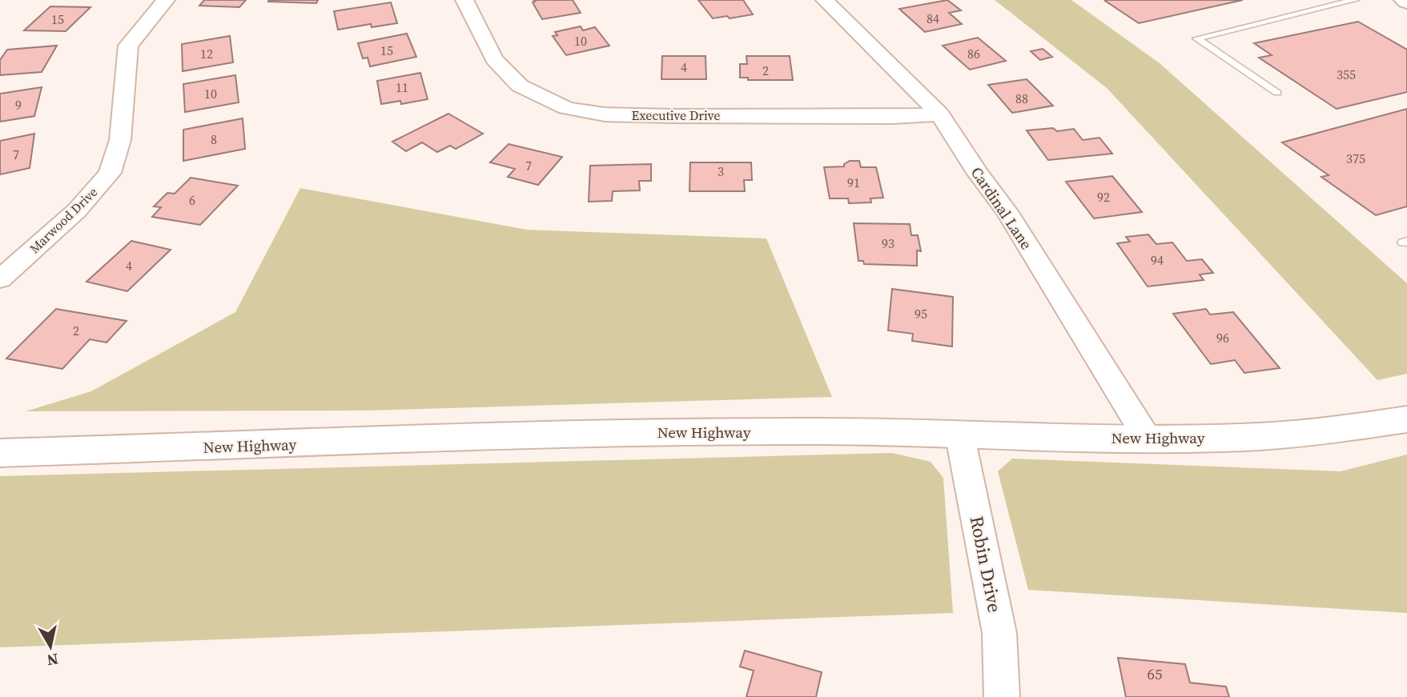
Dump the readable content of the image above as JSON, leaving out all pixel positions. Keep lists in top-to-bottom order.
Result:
{
  "streets": {
    "street": [
      "Executive Drive",
      "Cardinal Lane",
      "Marwood Drive",
      "New Highway",
      "Robin Drive"
    ]
  },
  "crossings": [
    ["Executive Drive", "Cardinal Lane"],
    ["Cardinal Lane", "New Highway"],
    ["New Highway", "Robin Drive"]
  ],
  "house_numbers": [
    "84",
    "15",
    "10",
    "15",
    "12",
    "86",
    "4",
    "2",
    "355",
    "11",
    "10",
    "88",
    "9",
    "8",
    "7",
    "375",
    "7",
    "3",
    "91",
    "92",
    "6",
    "93",
    "94",
    "4",
    "95",
    "2",
    "96",
    "65"
  ],
  "north": "bottom"
}
